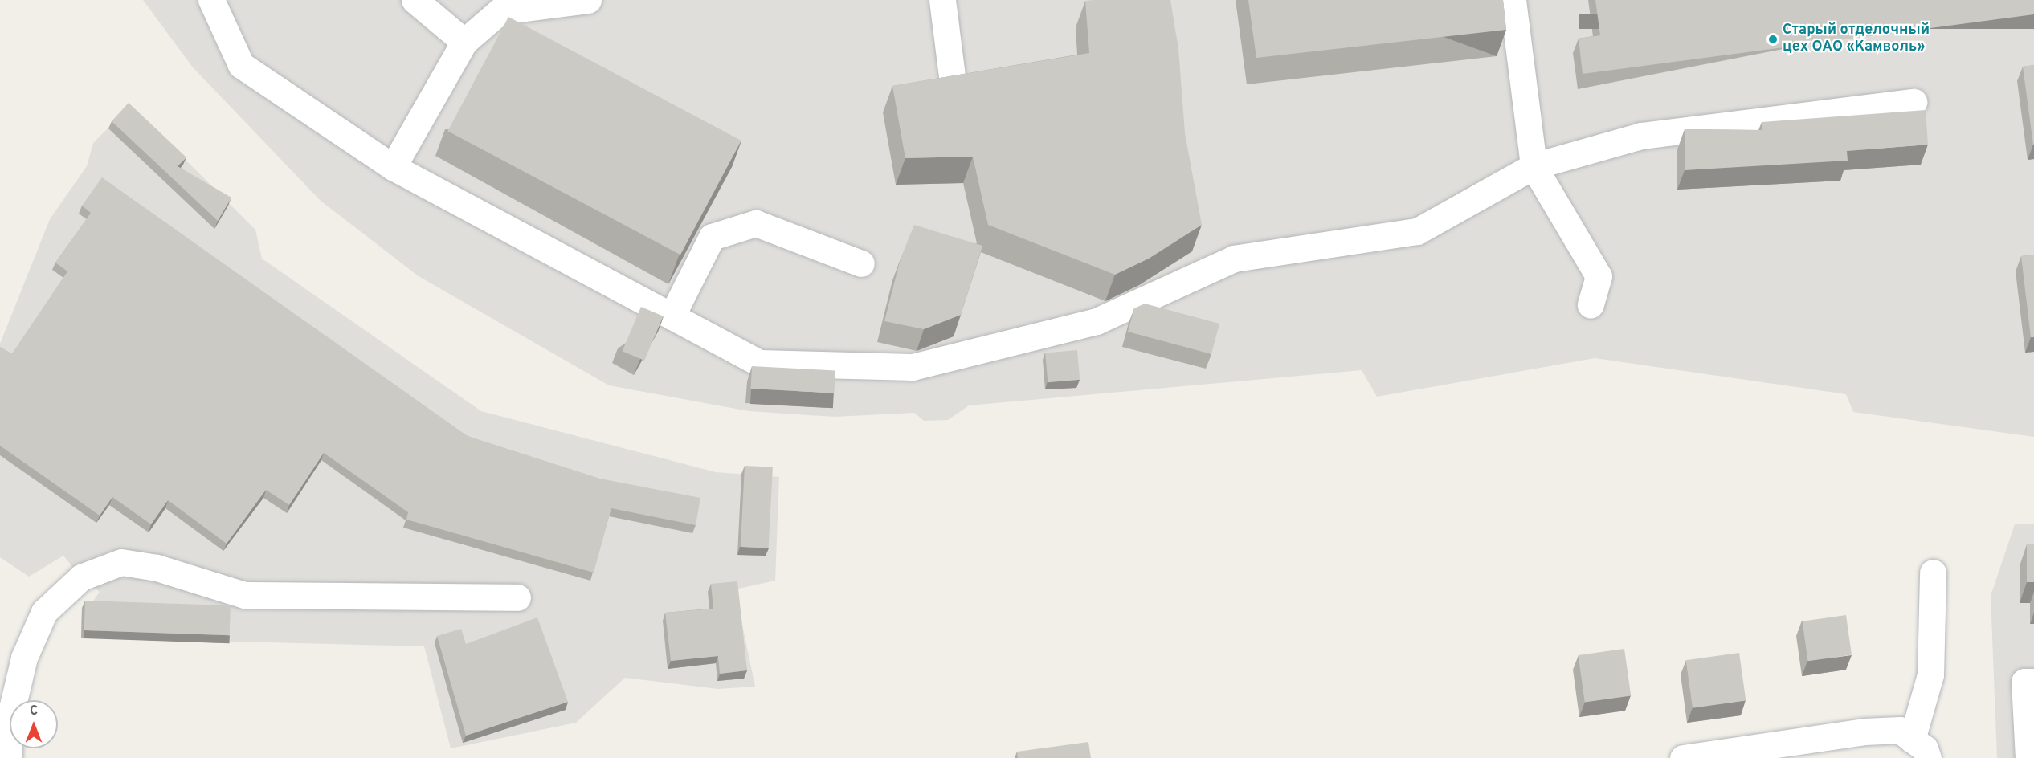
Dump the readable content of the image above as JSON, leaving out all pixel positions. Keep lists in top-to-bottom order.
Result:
{
  "places": ["Старый отделочный цех ОАО «Камволь»"],
  "north": "top"
}
